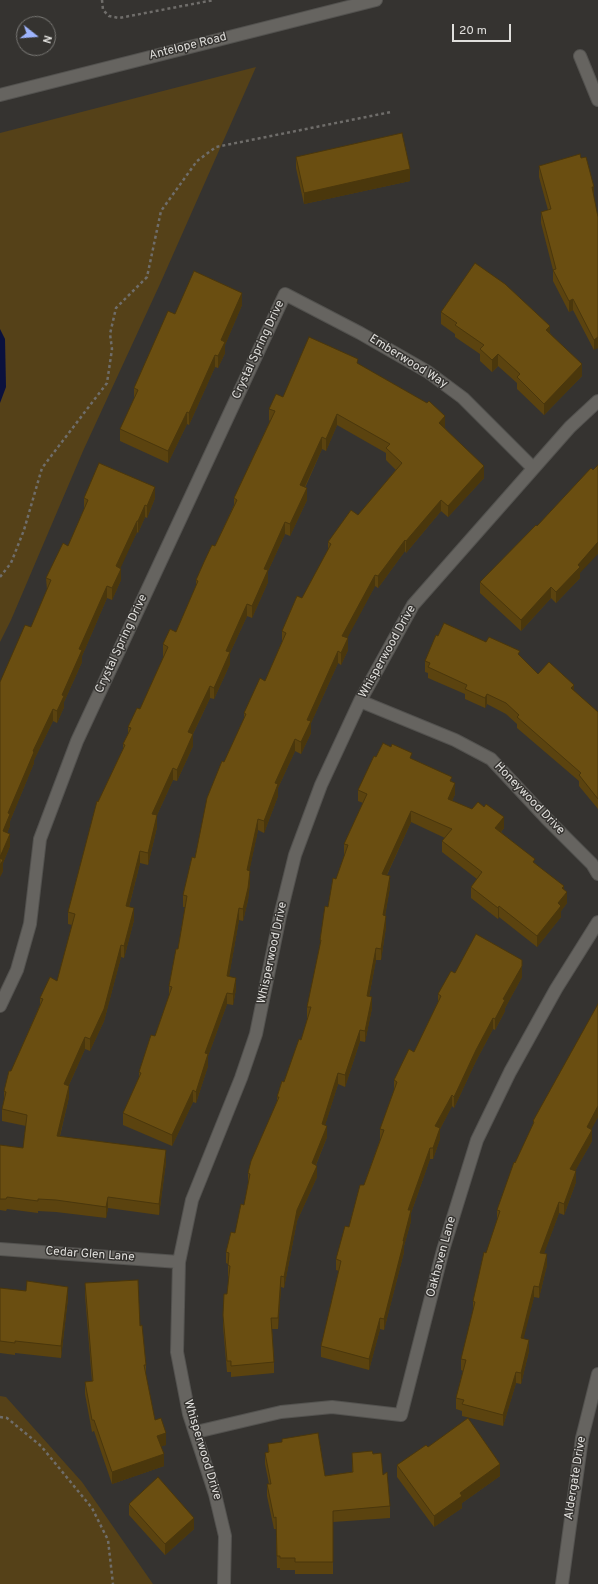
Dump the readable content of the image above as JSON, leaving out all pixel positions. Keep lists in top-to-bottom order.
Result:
{
  "streets": {
    "street": [
      "Antelope Road",
      "Crystal Spring Drive",
      "Emberwood Way",
      "Whisperwood Drive",
      "Honeywood Drive",
      "Cedar Glen Lane",
      "Oakhaven Lane",
      "Aldergate Drive"
    ]
  },
  "crossings": [
    ["Crystal Spring Drive", "Emberwood Way"],
    ["Emberwood Way", "Whisperwood Drive"],
    ["Whisperwood Drive", "Honeywood Drive"],
    ["Whisperwood Drive", "Cedar Glen Lane"],
    ["Whisperwood Drive", "Oakhaven Lane"]
  ],
  "scale_bar": "20 m",
  "north": "right"
}
